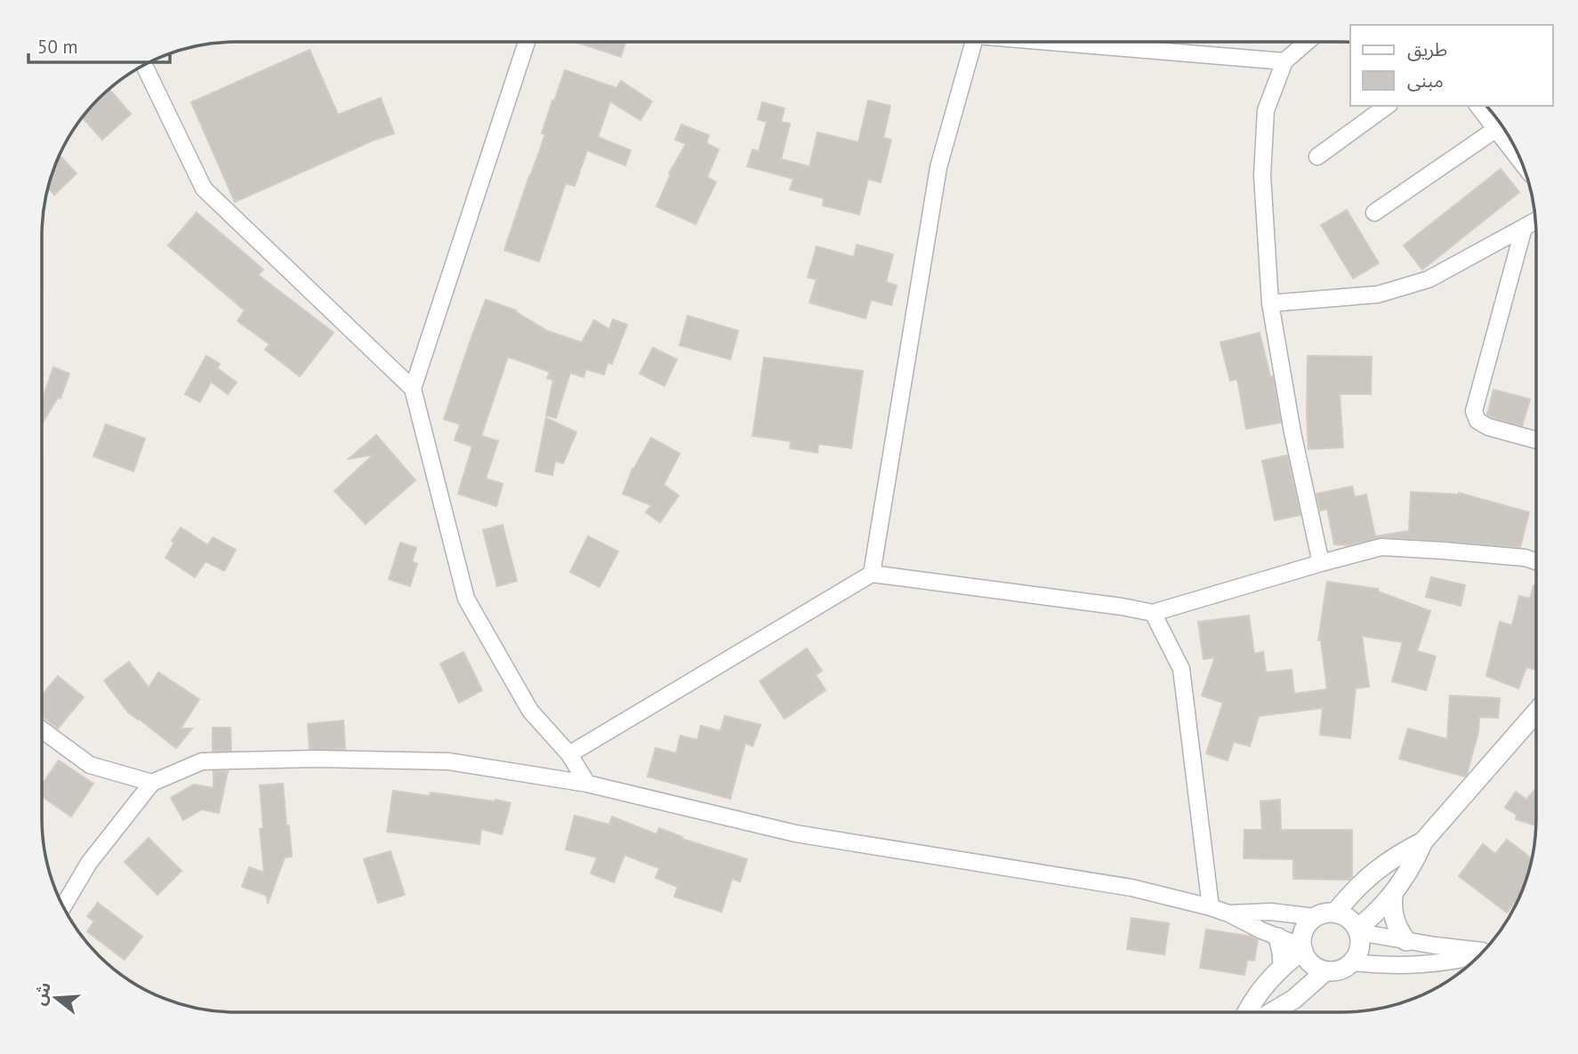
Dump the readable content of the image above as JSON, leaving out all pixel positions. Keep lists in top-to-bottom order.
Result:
{
  "legend": ["طريق", "مبنى"],
  "scale_bar": "50 m",
  "north": "left"
}
